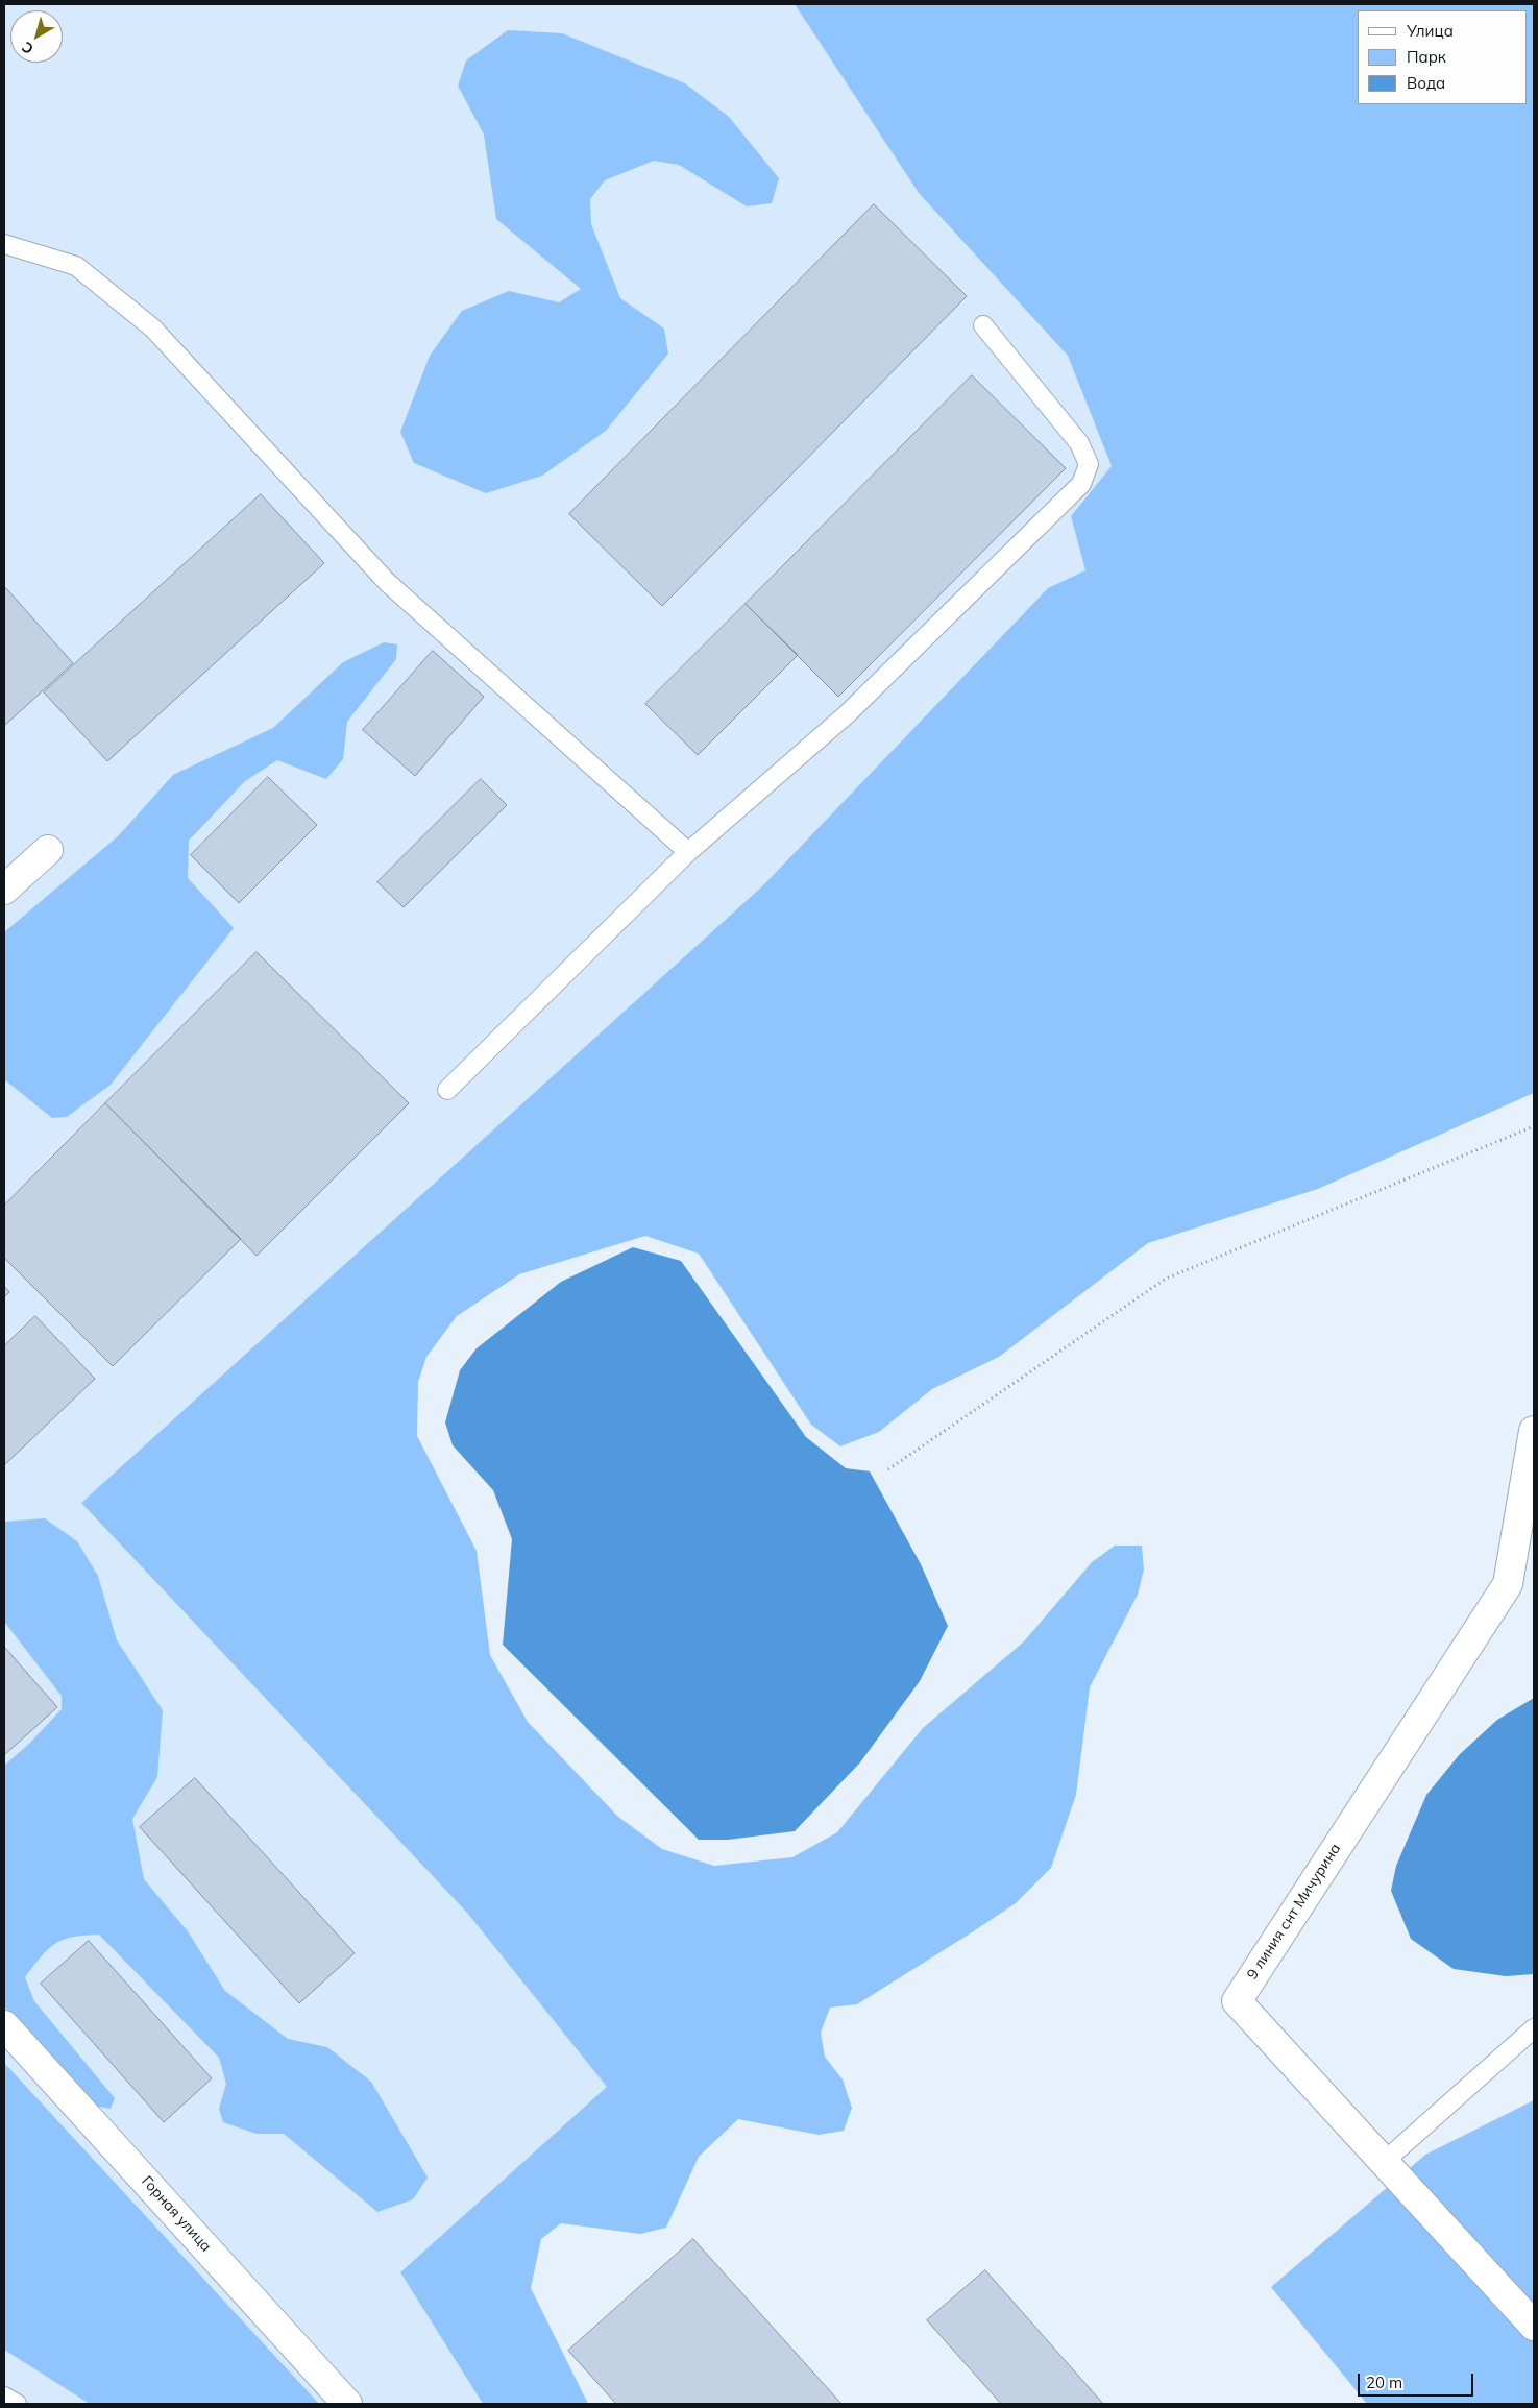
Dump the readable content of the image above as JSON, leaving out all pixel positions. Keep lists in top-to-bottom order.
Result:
{
  "streets": {
    "street": ["9 линия снт Мичурина", "Горная улица"]
  },
  "legend": ["Улица", "Парк", "Вода"],
  "scale_bar": "20 m",
  "north": "bottom left"
}
